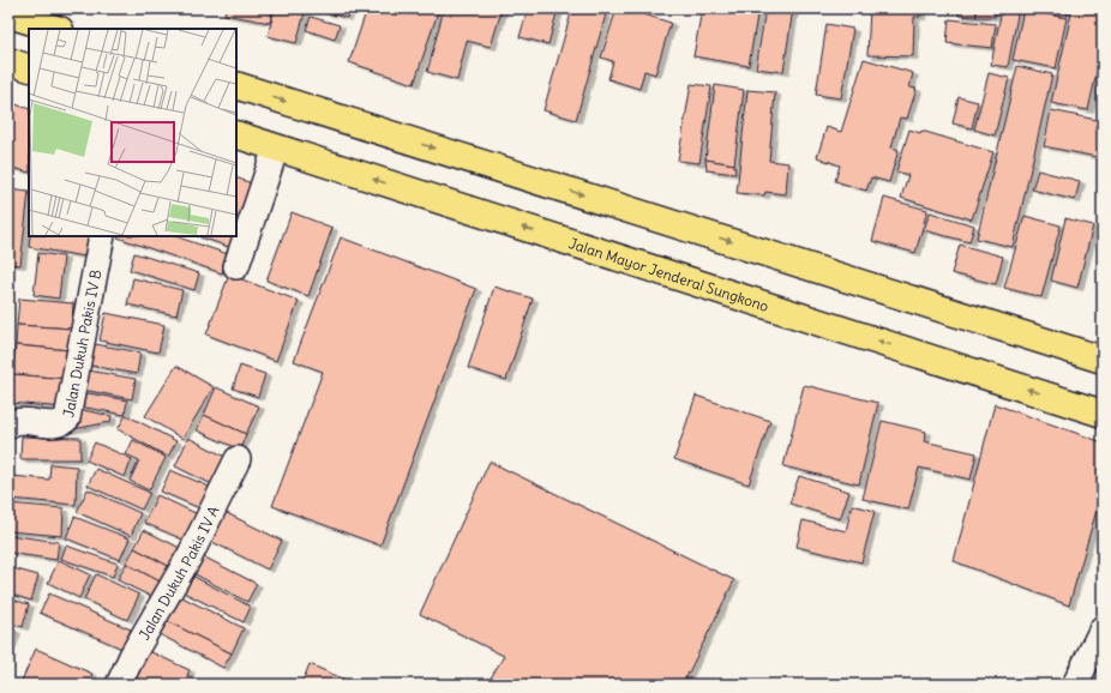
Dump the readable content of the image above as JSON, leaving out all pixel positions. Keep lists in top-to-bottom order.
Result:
{
  "streets": {
    "main road": ["Jalan Mayor Jenderal Sungkono"],
    "street": ["Jalan Dukuh Pakis IV B", "Jalan Dukuh Pakis IV A"]
  }
}
